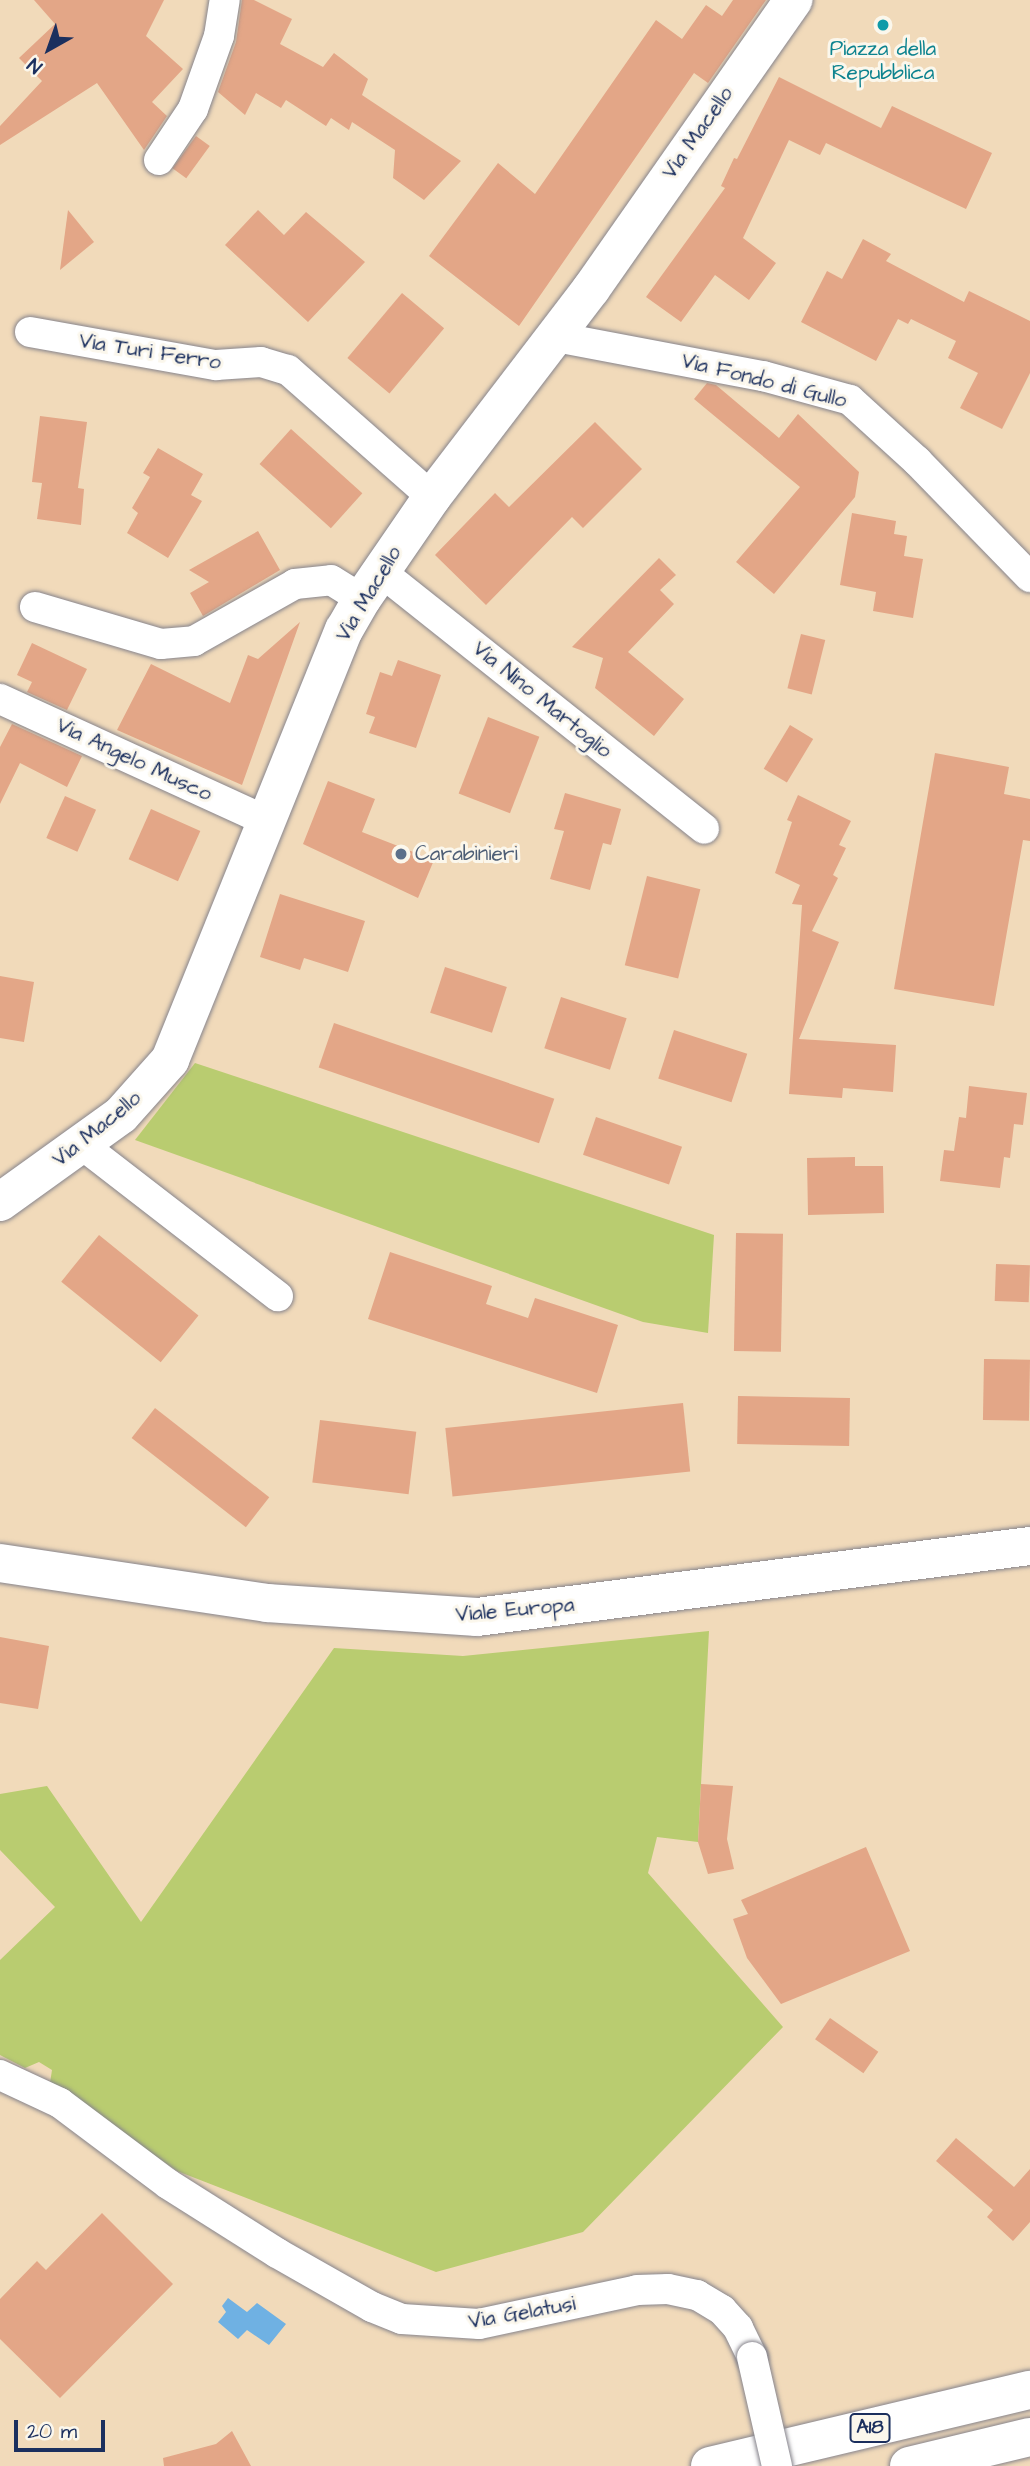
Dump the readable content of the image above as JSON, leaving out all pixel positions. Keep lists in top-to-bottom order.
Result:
{
  "streets": {
    "main road": ["Via Macello", "Viale Europa", "A18"],
    "street": [
      "Via Turi Ferro",
      "Via Fondo di Gullo",
      "Via Nino Martoglio",
      "Via Angelo Musco",
      "Via Gelatusi"
    ]
  },
  "crossings": [
    ["Via Macello", "Via Turi Ferro"],
    ["Via Macello", "Via Fondo di Gullo"],
    ["Via Macello", "Via Nino Martoglio"],
    ["Via Macello", "Via Angelo Musco"]
  ],
  "places": ["Piazza della Repubblica", "Carabinieri"],
  "scale_bar": "20 m",
  "north": "bottom left"
}
